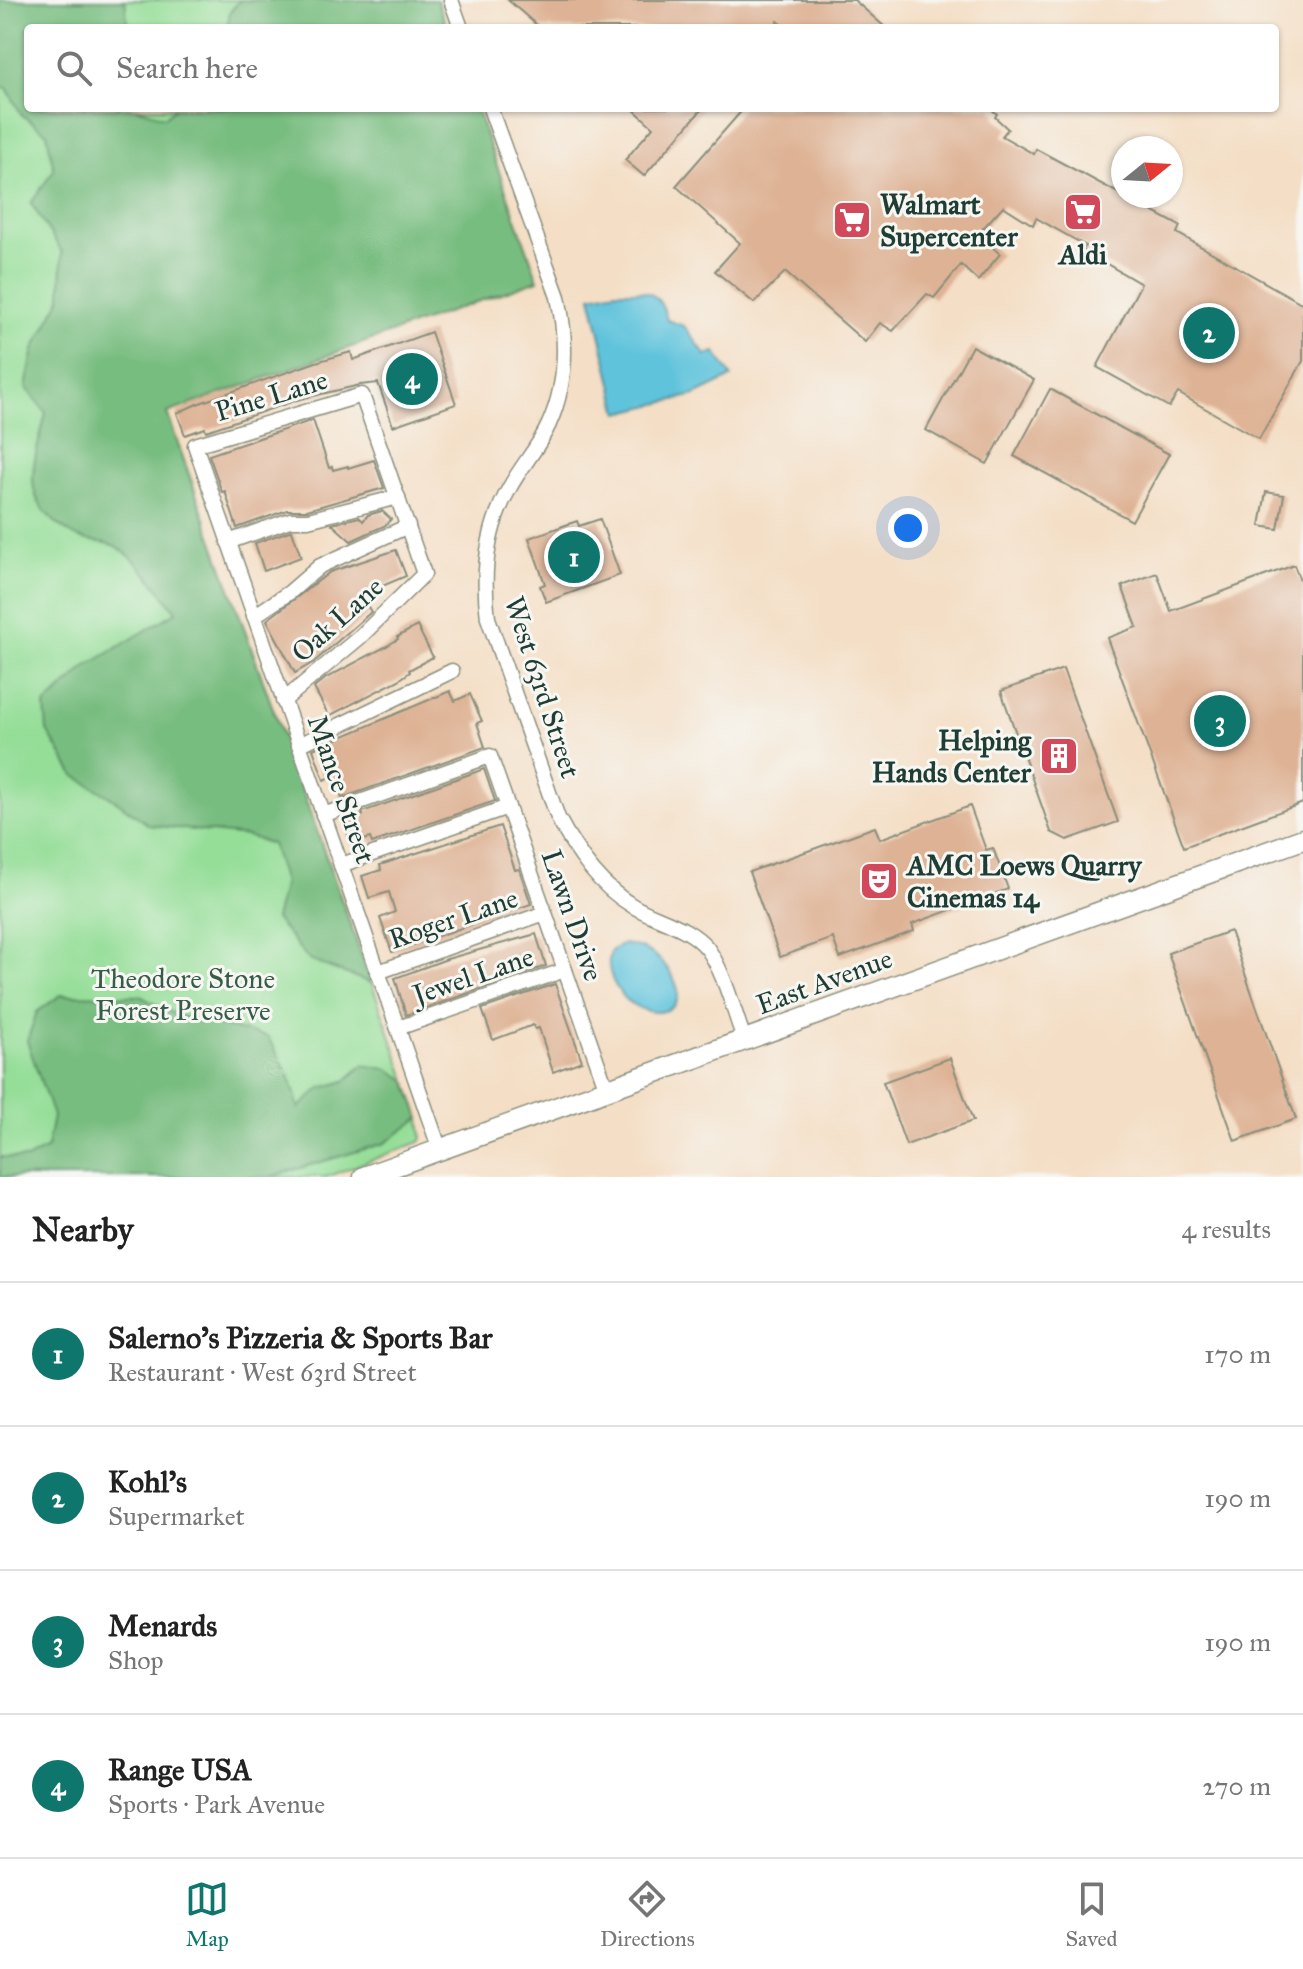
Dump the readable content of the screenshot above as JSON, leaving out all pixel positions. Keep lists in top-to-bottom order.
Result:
{
  "streets": {
    "street": [
      "Pine Lane",
      "Oak Lane",
      "West 63rd Street",
      "Mance Street",
      "Lawn Drive",
      "Roger Lane",
      "Jewel Lane",
      "East Avenue"
    ]
  },
  "crossings": [
    ["Pine Lane", "Mance Street"],
    ["Oak Lane", "Mance Street"],
    ["West 63rd Street", "East Avenue"],
    ["Mance Street", "Lawn Drive"],
    ["Mance Street", "Roger Lane"],
    ["Mance Street", "Jewel Lane"],
    ["Mance Street", "East Avenue"],
    ["Lawn Drive", "Roger Lane"],
    ["Lawn Drive", "Jewel Lane"],
    ["Lawn Drive", "East Avenue"]
  ],
  "parks": ["Theodore Stone Forest Preserve"],
  "places": {
    "supermarket": ["Aldi", "Walmart Supercenter"],
    "building": ["Helping Hands Center"],
    "theatre": ["AMC Loews Quarry Cinemas 14"]
  },
  "north": "right",
  "page": {
    "search": "Search here",
    "pins": [
      "2",
      "4",
      "1",
      "3"
    ],
    "heading": ["Nearby", "4 results"],
    "list": [
      {
        "mark": "1",
        "name": "Salerno's Pizzeria & Sports Bar",
        "note": "Restaurant · West 63rd Street",
        "value": "170 m"
      },
      {
        "mark": "2",
        "name": "Kohl's",
        "note": "Supermarket",
        "value": "190 m"
      },
      {
        "mark": "3",
        "name": "Menards",
        "note": "Shop",
        "value": "190 m"
      },
      {
        "mark": "4",
        "name": "Range USA",
        "note": "Sports · Park Avenue",
        "value": "270 m"
      }
    ],
    "nav": ["Map", "Directions", "Saved"]
  }
}
